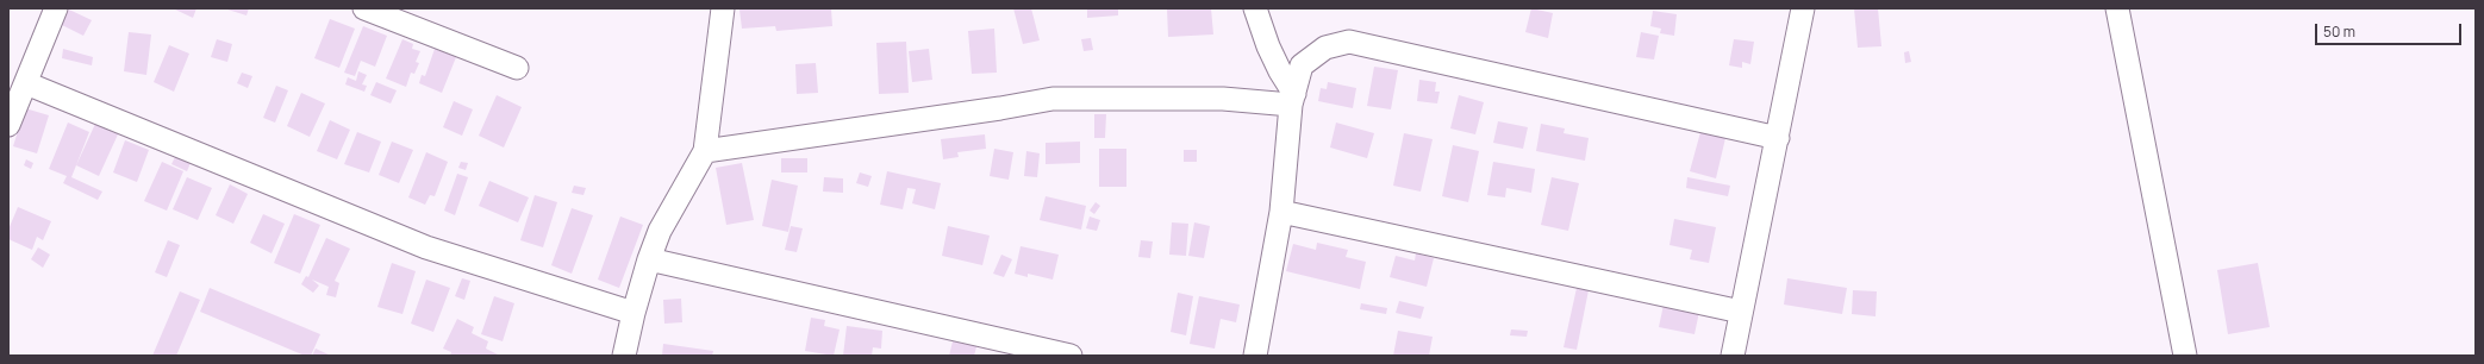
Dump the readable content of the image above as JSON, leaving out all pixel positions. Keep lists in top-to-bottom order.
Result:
{
  "scale_bar": "50 m"
}
